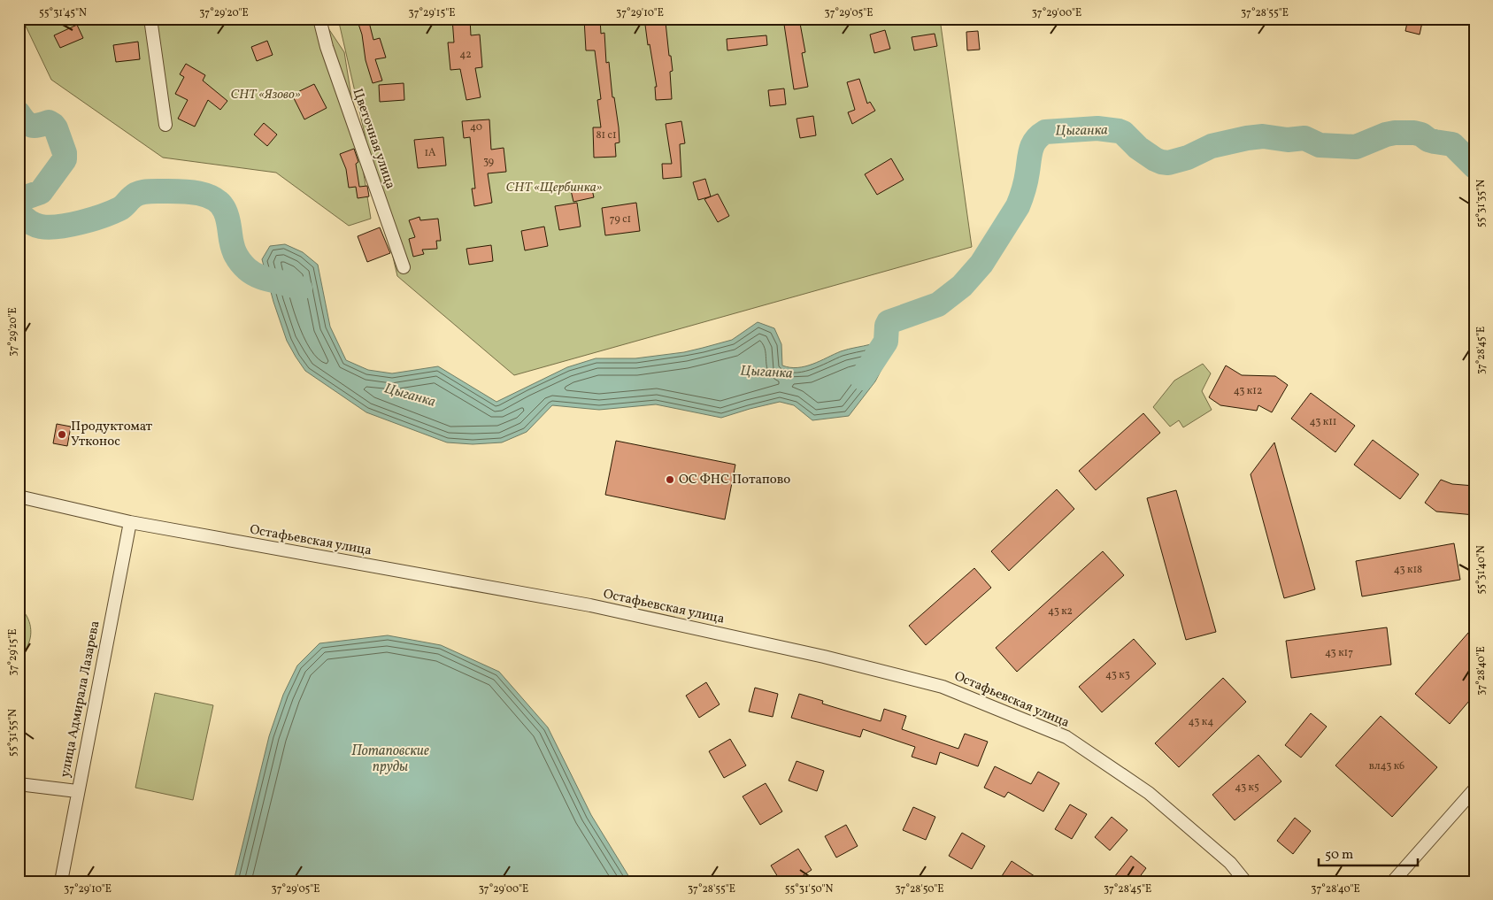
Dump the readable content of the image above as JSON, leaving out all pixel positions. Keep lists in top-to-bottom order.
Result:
{
  "streets": {
    "street": ["Цветочная улица", "Остафьевская улица", "улица Адмирала Лазарева"]
  },
  "crossings": [
    ["Остафьевская улица", "улица Адмирала Лазарева"]
  ],
  "water": ["Цыганка", "Потаповские пруды"],
  "parks": ["СНТ «Язово»", "СНТ «Щербинка»"],
  "places": ["Продуктомат Утконос", "ОС ФНС Потапово"],
  "house_numbers": [
    "42",
    "40",
    "81 с1",
    "1А",
    "39",
    "79 с1",
    "43 к12",
    "43 к11",
    "43 к18",
    "43 к2",
    "43 к17",
    "43 к3",
    "43 к4",
    "вл43 к6",
    "43 к5"
  ],
  "scale_bar": "50 m",
  "coordinates": [
    "55°31'45\"N",
    "37°29'20\"E",
    "37°29'15\"E",
    "37°29'10\"E",
    "37°29'05\"E",
    "37°29'00\"E",
    "37°28'55\"E",
    "55°31'35\"N",
    "37°28'45\"E",
    "55°31'40\"N",
    "37°28'40\"E",
    "55°31'55\"N",
    "55°31'50\"N",
    "37°28'50\"E"
  ]
}
